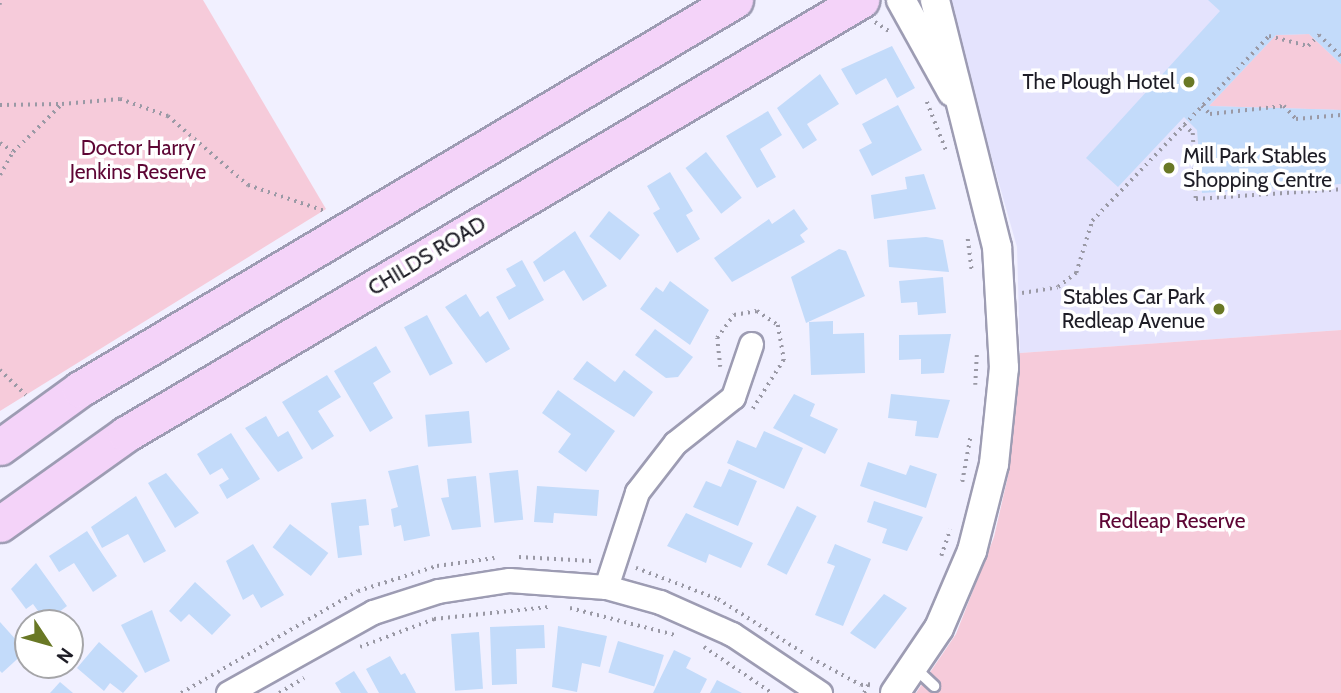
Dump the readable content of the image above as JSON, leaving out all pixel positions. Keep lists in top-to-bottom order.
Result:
{
  "streets": {
    "main road": ["CHILDS ROAD"]
  },
  "parks": ["Doctor Harry Jenkins Reserve", "Redleap Reserve"],
  "places": ["The Plough Hotel", "Mill Park Stables Shopping Centre", "Stables Car Park Redleap Avenue"],
  "north": "bottom right"
}
